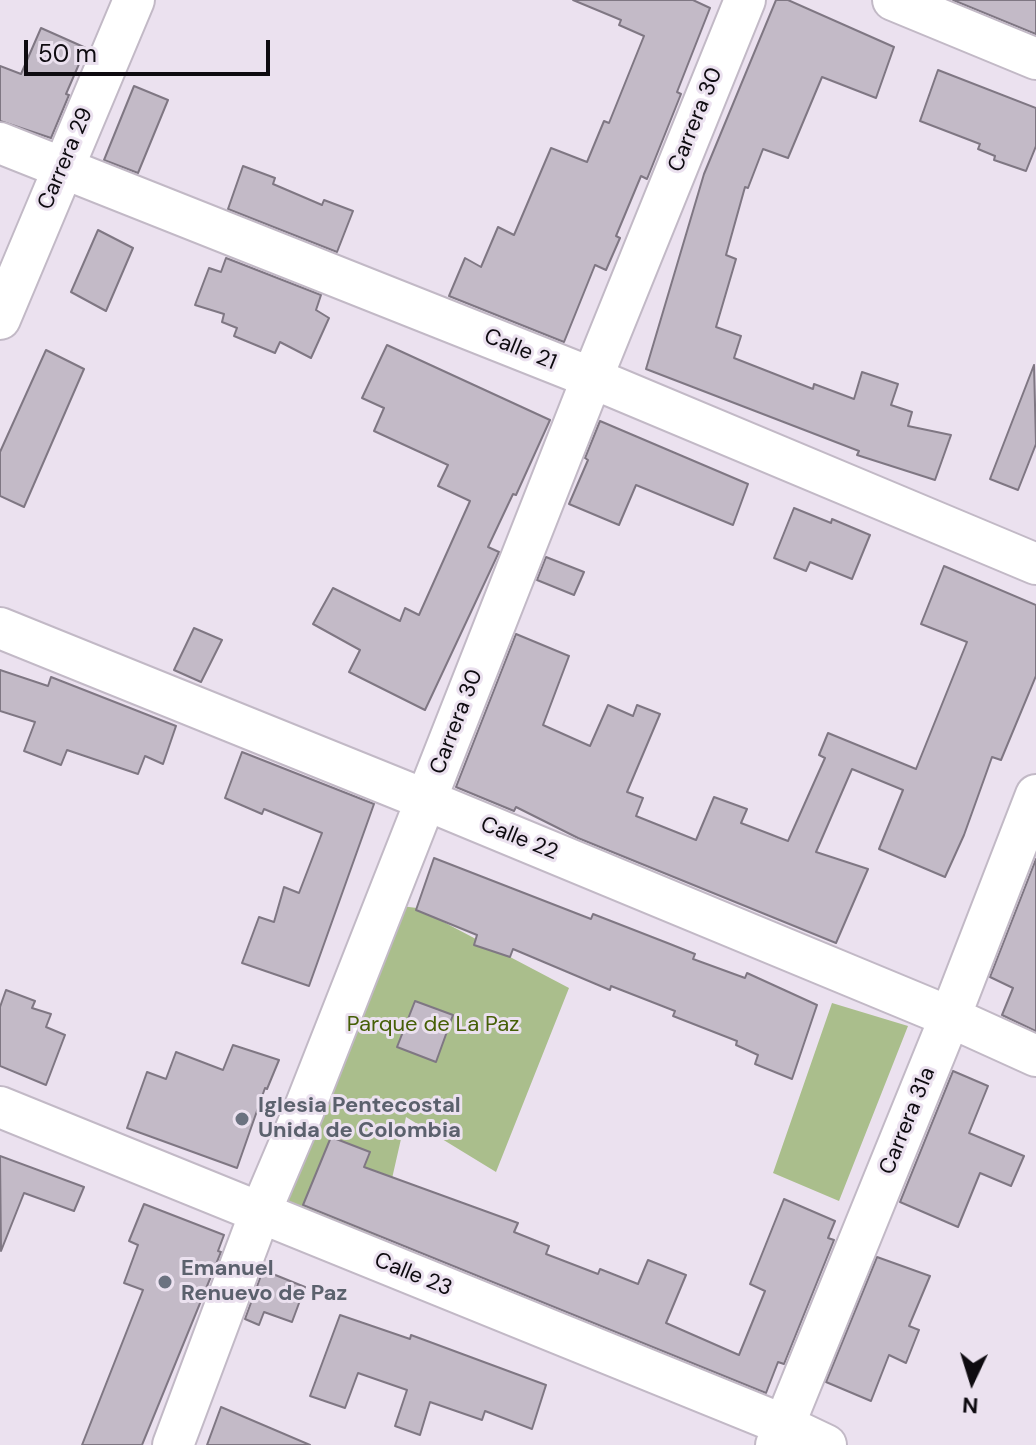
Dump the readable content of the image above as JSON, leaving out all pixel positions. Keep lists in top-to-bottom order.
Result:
{
  "streets": {
    "street": [
      "Carrera 30",
      "Carrera 29",
      "Calle 21",
      "Calle 22",
      "Carrera 31a",
      "Calle 23"
    ]
  },
  "crossings": [
    ["Carrera 30", "Calle 21"],
    ["Carrera 30", "Calle 22"],
    ["Carrera 30", "Calle 23"],
    ["Carrera 29", "Calle 21"],
    ["Calle 22", "Carrera 31a"],
    ["Carrera 31a", "Calle 23"]
  ],
  "parks": ["Parque de La Paz"],
  "places": ["Iglesia Pentecostal Unida de Colombia", "Emanuel Renuevo de Paz"],
  "scale_bar": "50 m",
  "north": "bottom"
}
